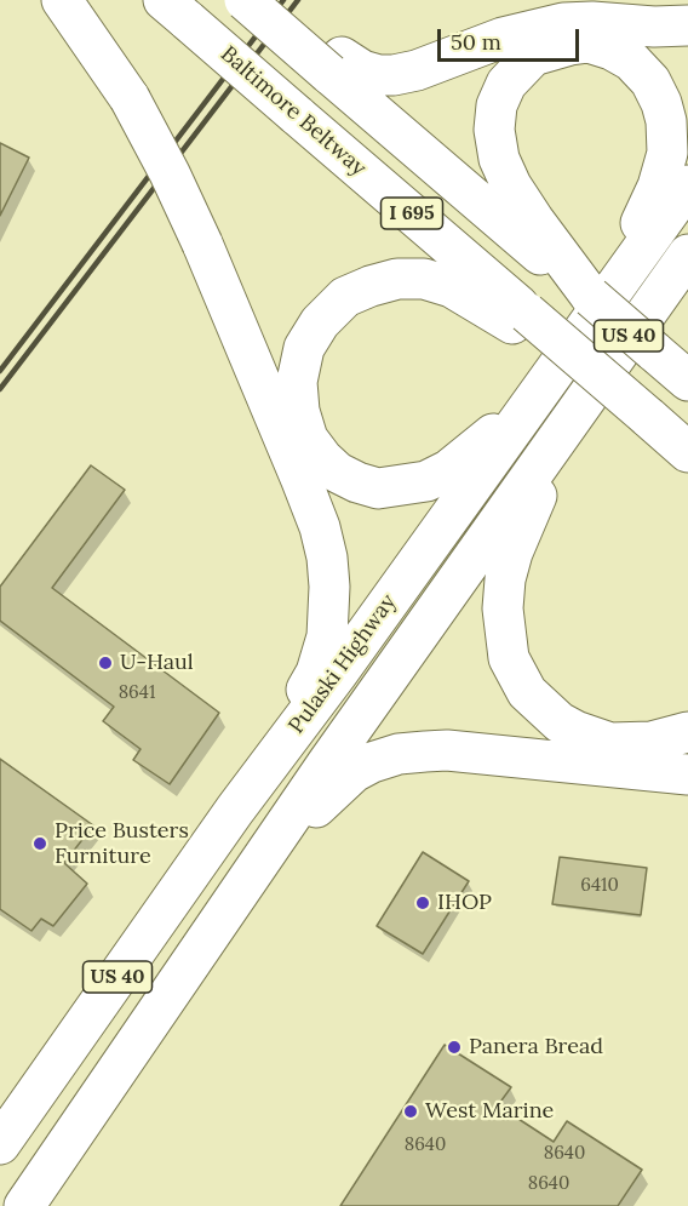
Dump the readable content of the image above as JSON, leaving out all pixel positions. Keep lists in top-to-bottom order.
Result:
{
  "streets": {
    "highway": [
      "Baltimore Beltway",
      "I 695",
      "US 40",
      "Pulaski Highway"
    ]
  },
  "places": [
    "U-Haul",
    "Price Busters Furniture",
    "IHOP",
    "Panera Bread",
    "West Marine"
  ],
  "house_numbers": [
    "8641",
    "6410",
    "8640",
    "8640",
    "8640"
  ],
  "scale_bar": "50 m"
}
